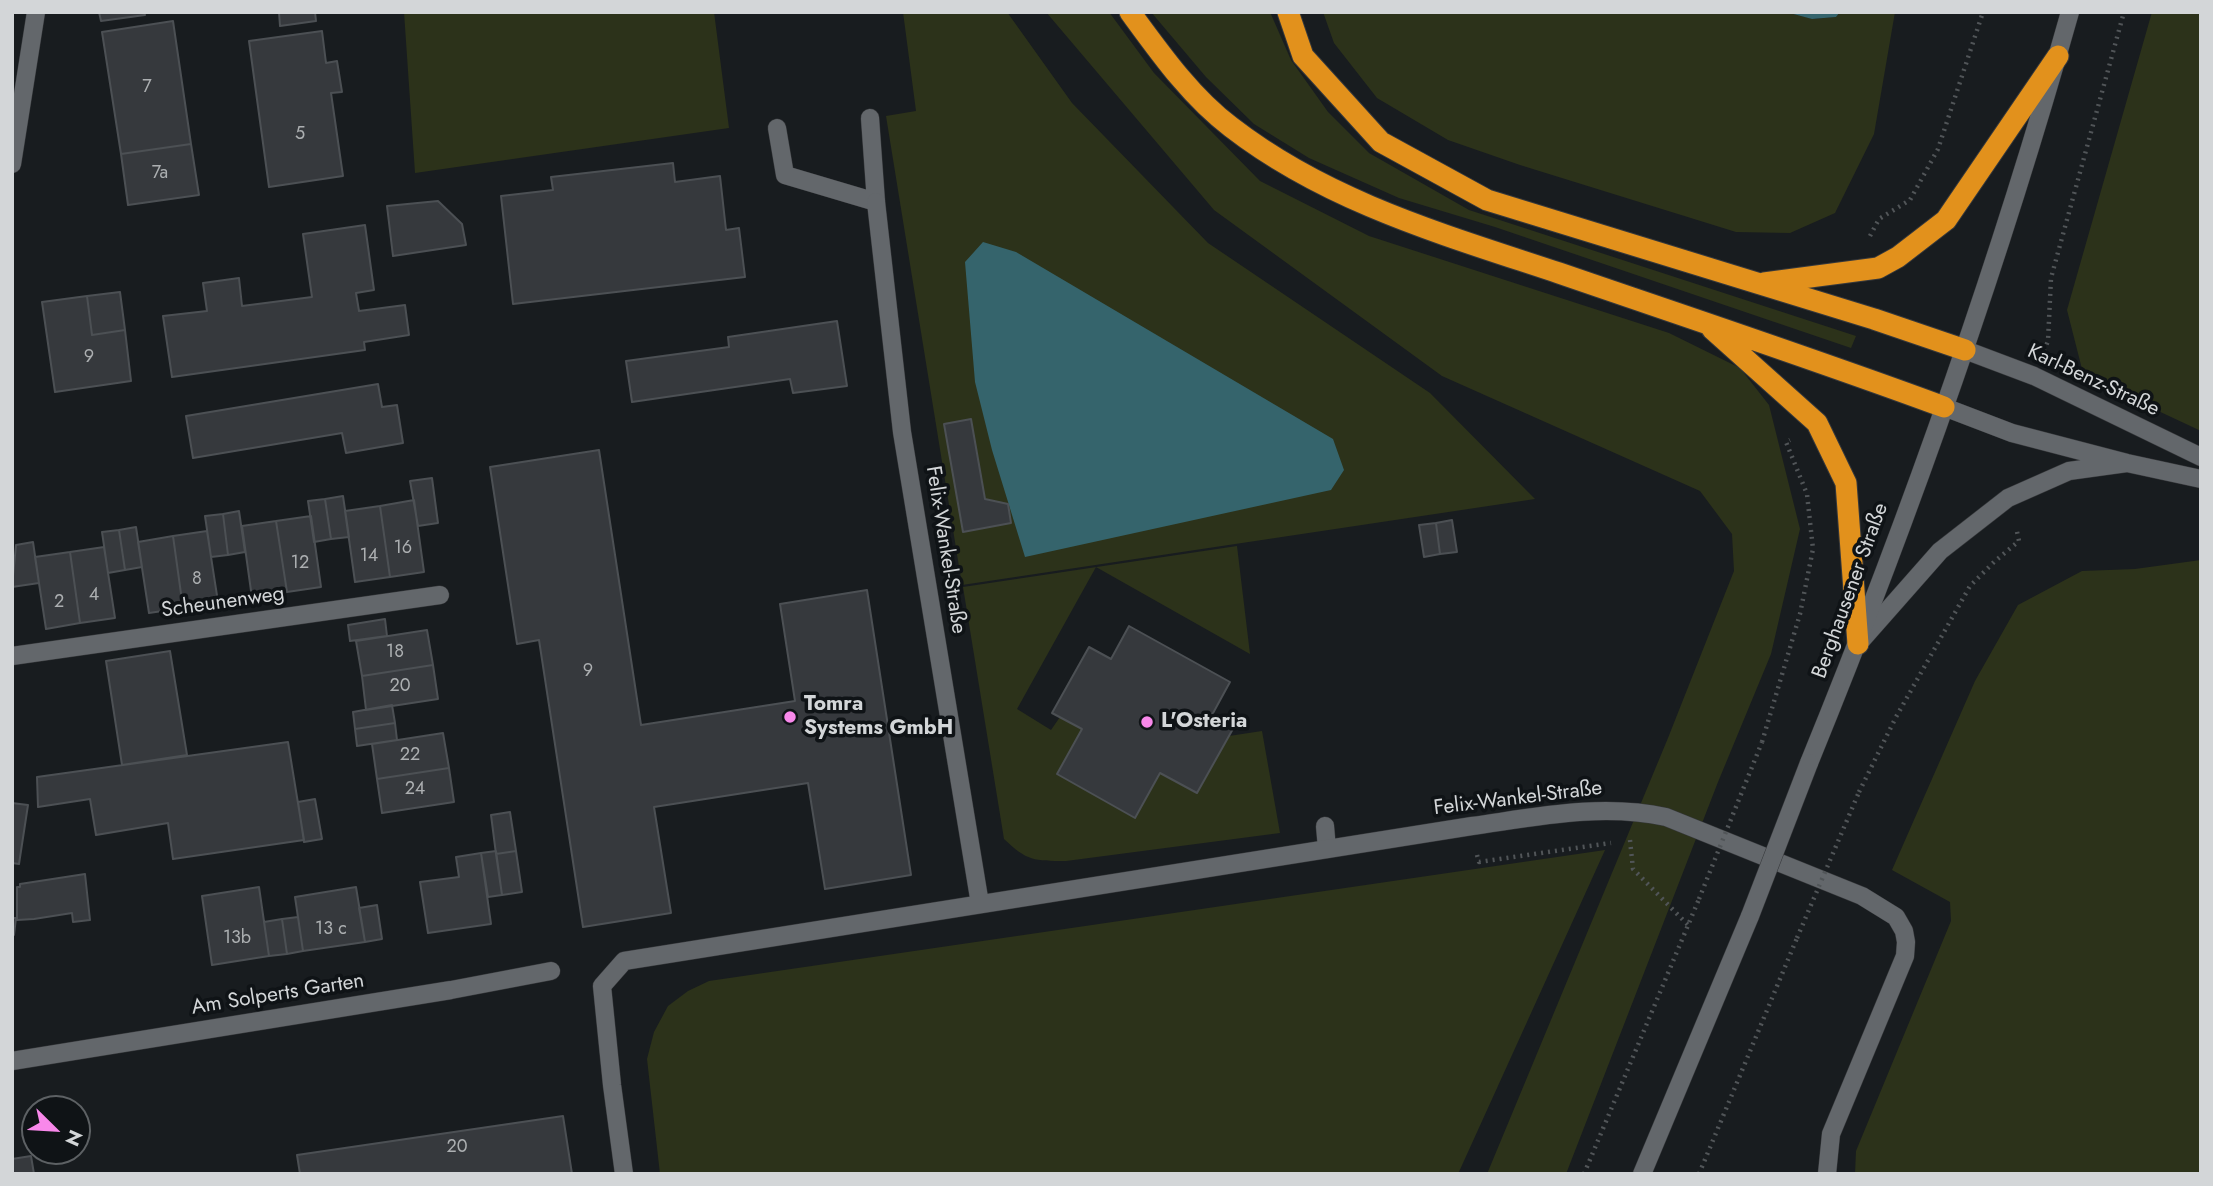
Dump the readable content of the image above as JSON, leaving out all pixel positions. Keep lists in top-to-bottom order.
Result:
{
  "streets": {
    "street": [
      "Karl-Benz-Straße",
      "Felix-Wankel-Straße",
      "Berghausener Straße",
      "Scheunenweg",
      "Am Solperts Garten"
    ]
  },
  "crossings": [
    ["Karl-Benz-Straße", "Berghausener Straße"]
  ],
  "places": ["Tomra Systems GmbH", "L'Osteria"],
  "house_numbers": [
    "7",
    "5",
    "7a",
    "9",
    "16",
    "14",
    "12",
    "8",
    "4",
    "2",
    "18",
    "9",
    "20",
    "22",
    "24",
    "13 c",
    "13b",
    "20"
  ],
  "north": "bottom right"
}
